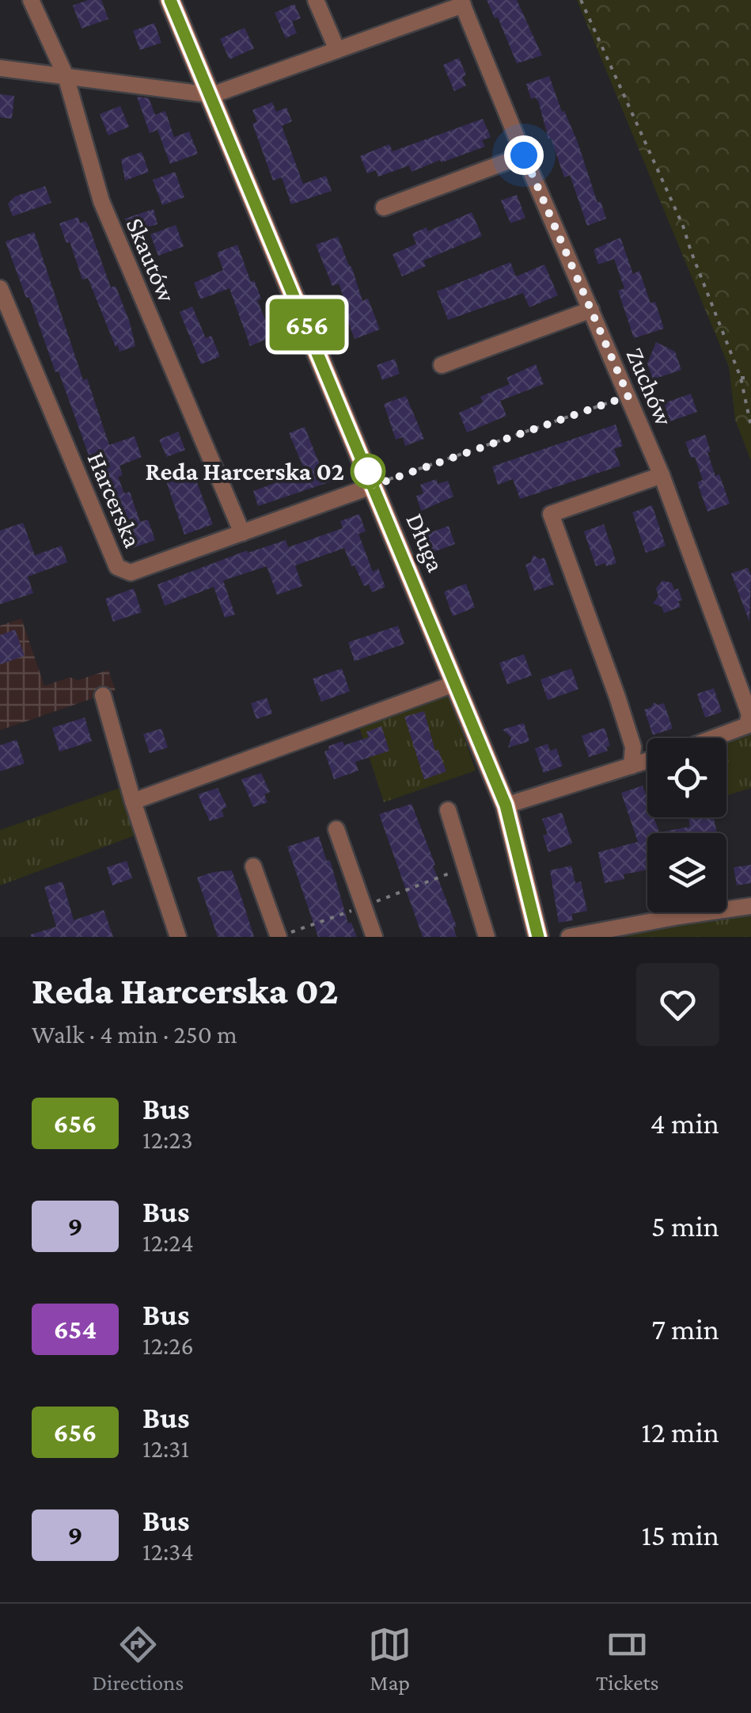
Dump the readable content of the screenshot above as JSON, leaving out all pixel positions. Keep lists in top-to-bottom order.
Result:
{
  "streets": {
    "street": [
      "Skautów",
      "Zuchów",
      "Harcerska",
      "Długa"
    ]
  },
  "crossings": [
    ["Skautów", "Harcerska"],
    ["Harcerska", "Długa"]
  ],
  "places": ["Reda Harcerska 02"],
  "lines": ["bus line 656"],
  "page": {
    "on_map": "656",
    "heading": ["Reda Harcerska 02", "Walk · 4 min · 250 m"],
    "list": [
      {
        "mark": "656",
        "name": "Bus",
        "note": "12:23",
        "value": "4 min"
      },
      {
        "mark": "9",
        "name": "Bus",
        "note": "12:24",
        "value": "5 min"
      },
      {
        "mark": "654",
        "name": "Bus",
        "note": "12:26",
        "value": "7 min"
      },
      {
        "mark": "656",
        "name": "Bus",
        "note": "12:31",
        "value": "12 min"
      },
      {
        "mark": "9",
        "name": "Bus",
        "note": "12:34",
        "value": "15 min"
      }
    ],
    "tabs": ["Directions", "Map", "Tickets"]
  }
}
